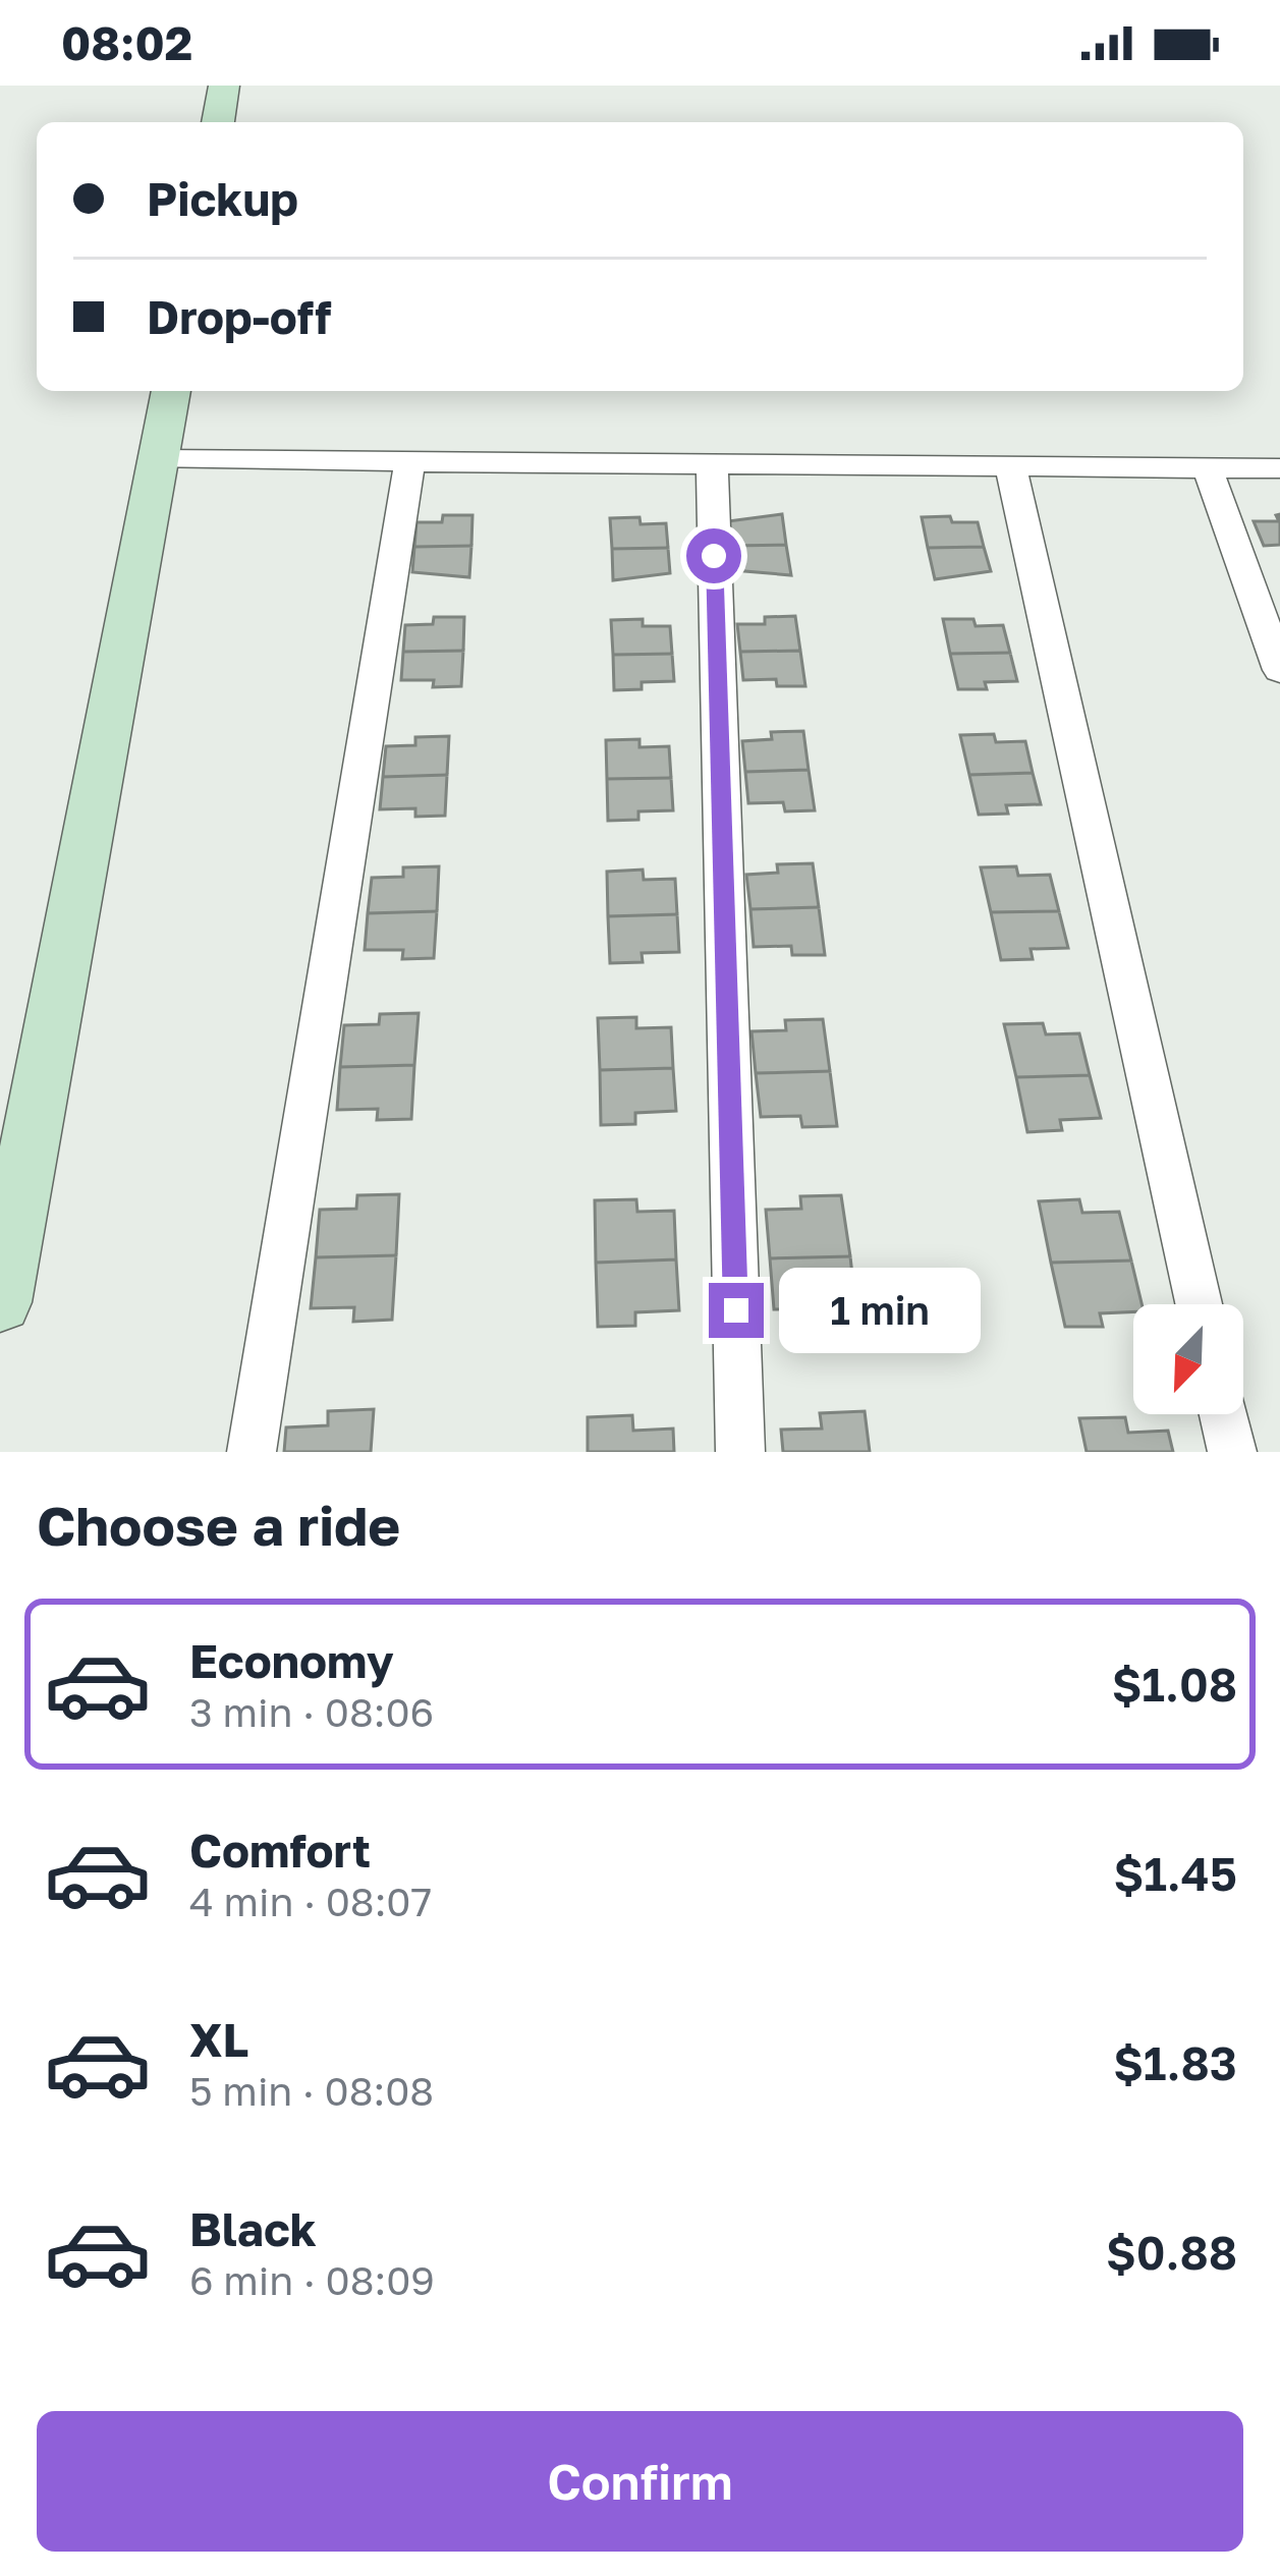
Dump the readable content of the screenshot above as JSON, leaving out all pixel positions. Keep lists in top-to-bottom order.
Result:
{
  "north": "bottom left",
  "page": {
    "status": "08:02",
    "banner": ["Pickup", "Drop-off"],
    "bubble": "1 min",
    "heading": "Choose a ride",
    "list": [
      {
        "name": "Economy",
        "note": "3 min · 08:06",
        "value": "$1.08"
      },
      {
        "name": "Comfort",
        "note": "4 min · 08:07",
        "value": "$1.45"
      },
      {
        "name": "XL",
        "note": "5 min · 08:08",
        "value": "$1.83"
      },
      {
        "name": "Black",
        "note": "6 min · 08:09",
        "value": "$0.88"
      }
    ],
    "buttons": "Confirm"
  }
}
